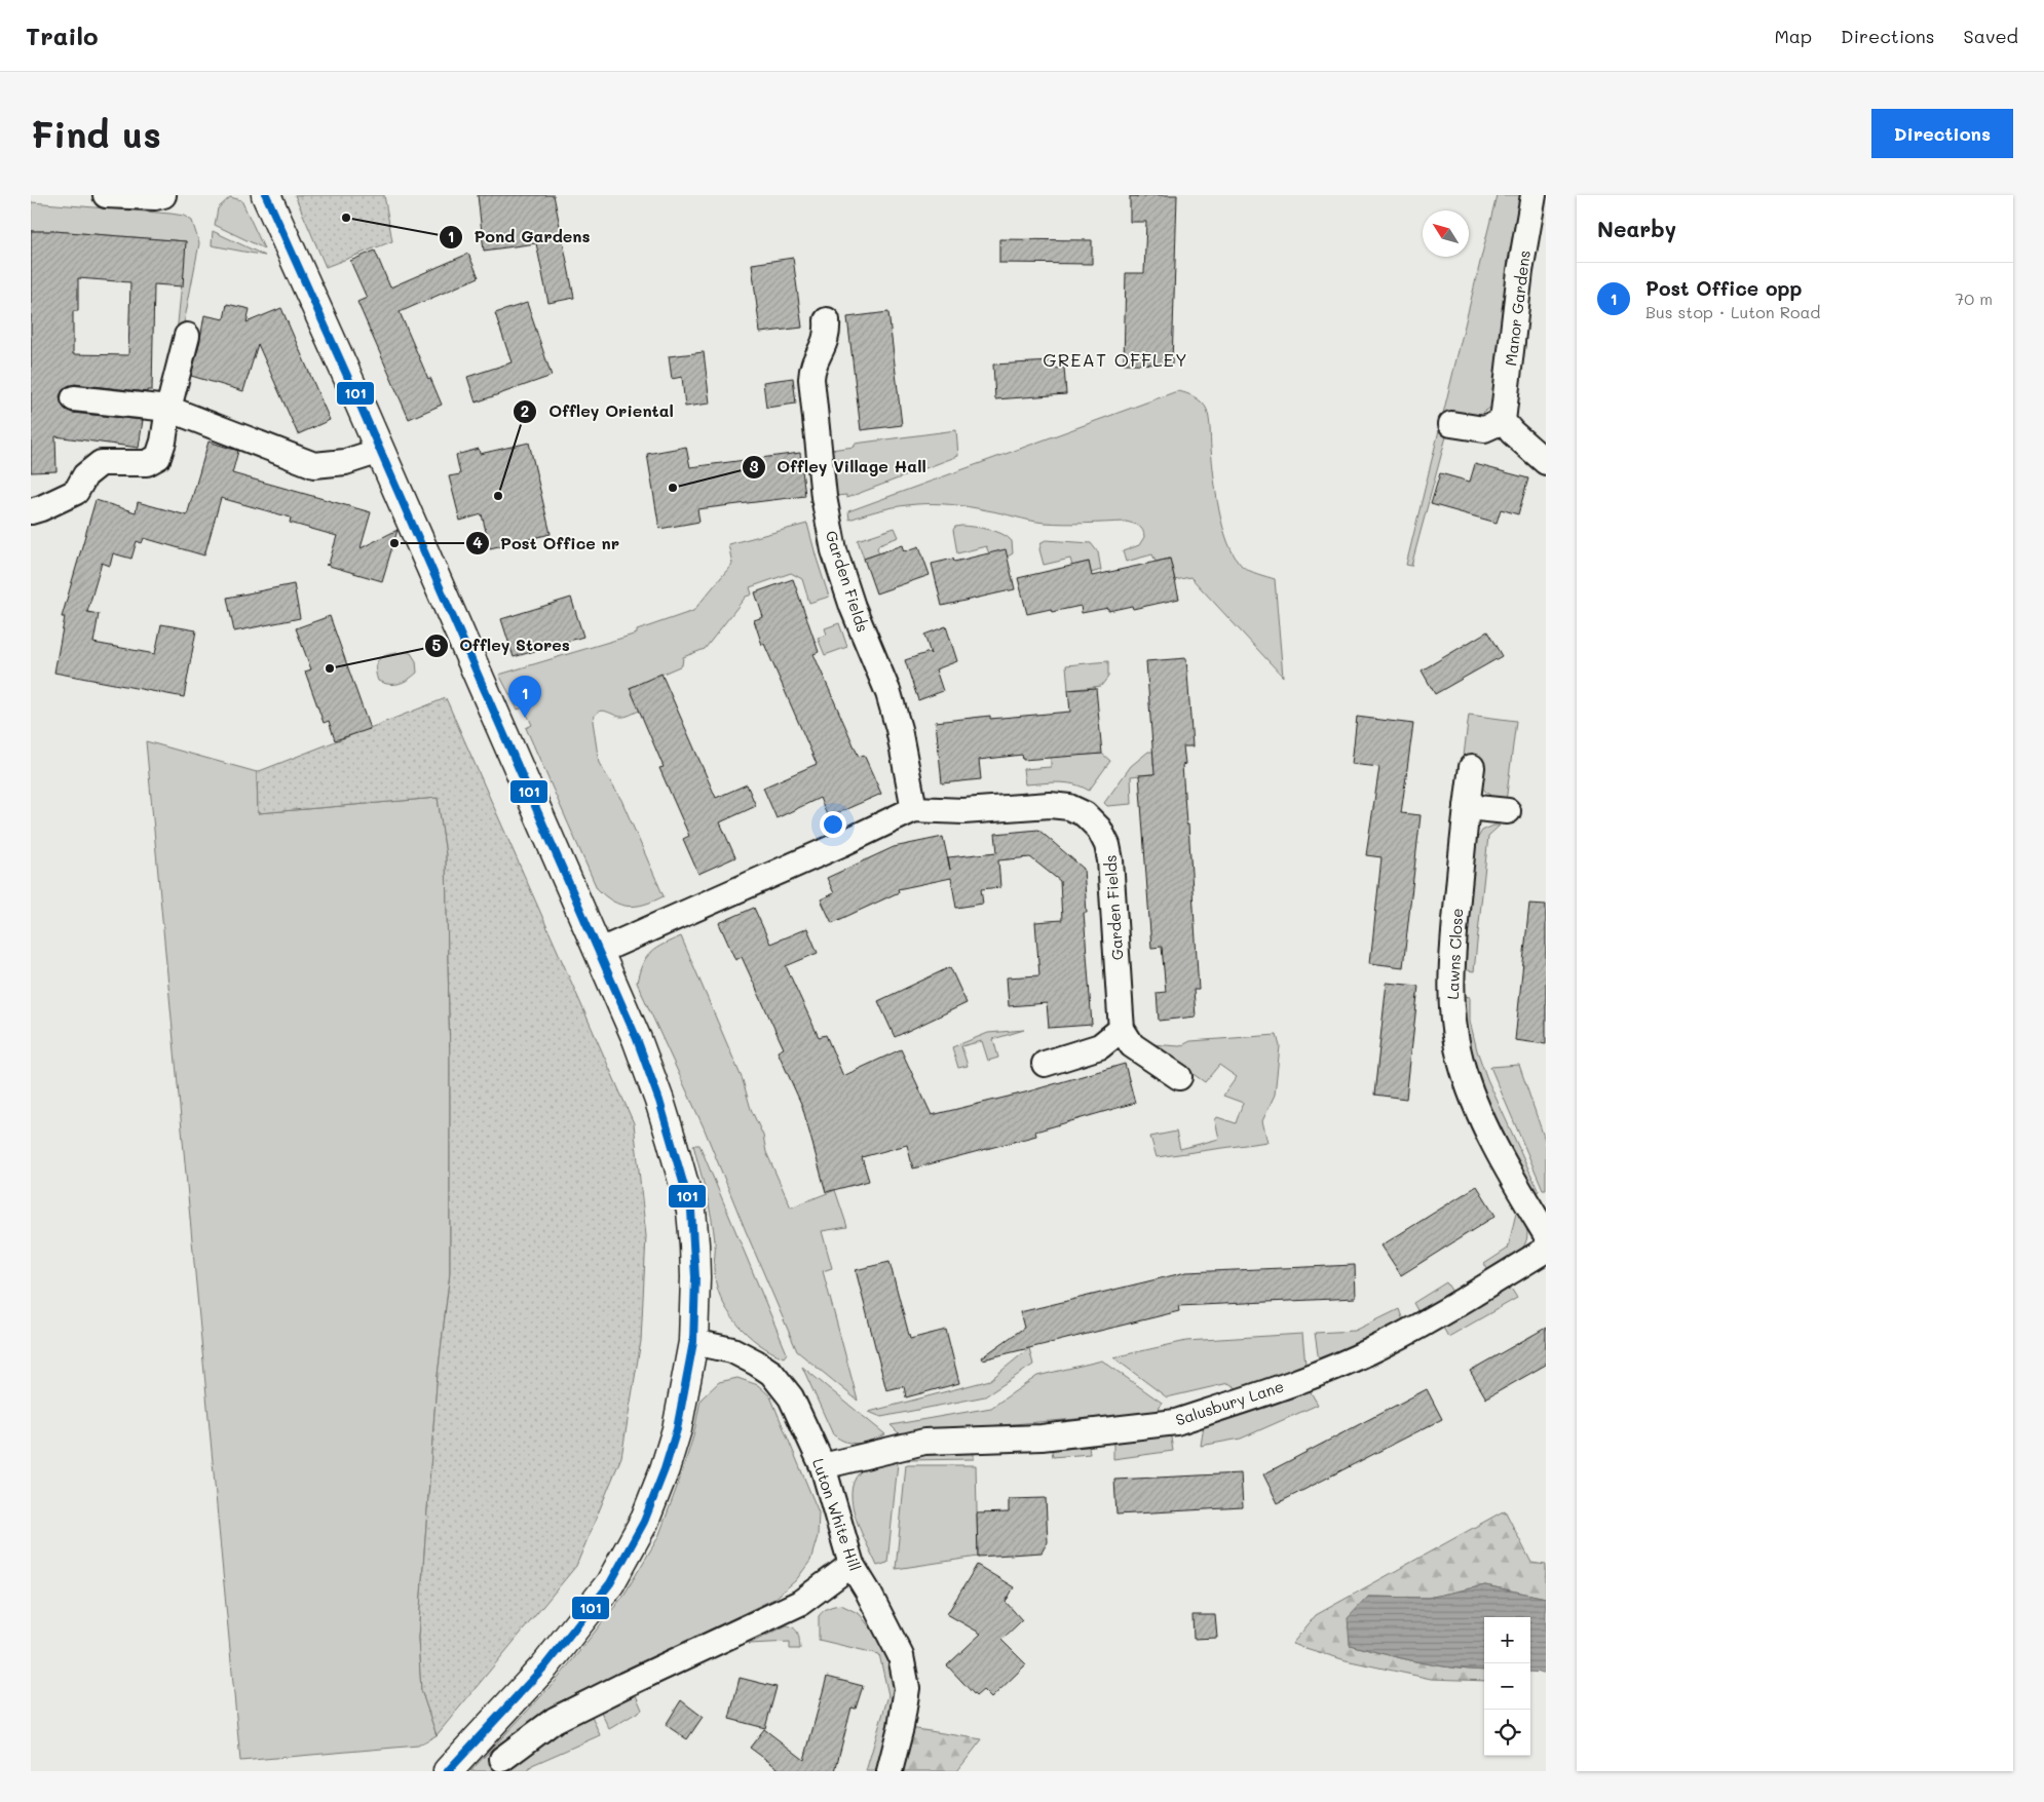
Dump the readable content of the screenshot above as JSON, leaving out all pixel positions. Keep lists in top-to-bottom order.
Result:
{
  "streets": {
    "street": [
      "Manor Gardens",
      "Garden Fields",
      "Lawns Close",
      "Salusbury Lane",
      "Luton White Hill"
    ]
  },
  "crossings": [
    ["Salusbury Lane", "Luton White Hill"]
  ],
  "districts": ["GREAT OFFLEY"],
  "places": [
    "Pond Gardens",
    "Offley Village Hall",
    "Offley Oriental",
    "Post Office nr",
    "Offley Stores"
  ],
  "lines": ["transit line 101"],
  "north": "top left",
  "page": {
    "header": "Trailo",
    "nav": ["Map", "Directions", "Saved"],
    "buttons": "Directions",
    "title": "Find us",
    "heading": "Nearby",
    "list": [
      {
        "mark": "1",
        "name": "Post Office opp",
        "note": "Bus stop · Luton Road",
        "value": "70 m"
      }
    ],
    "pins": "1",
    "map_buttons": ["+", "−"]
  }
}
